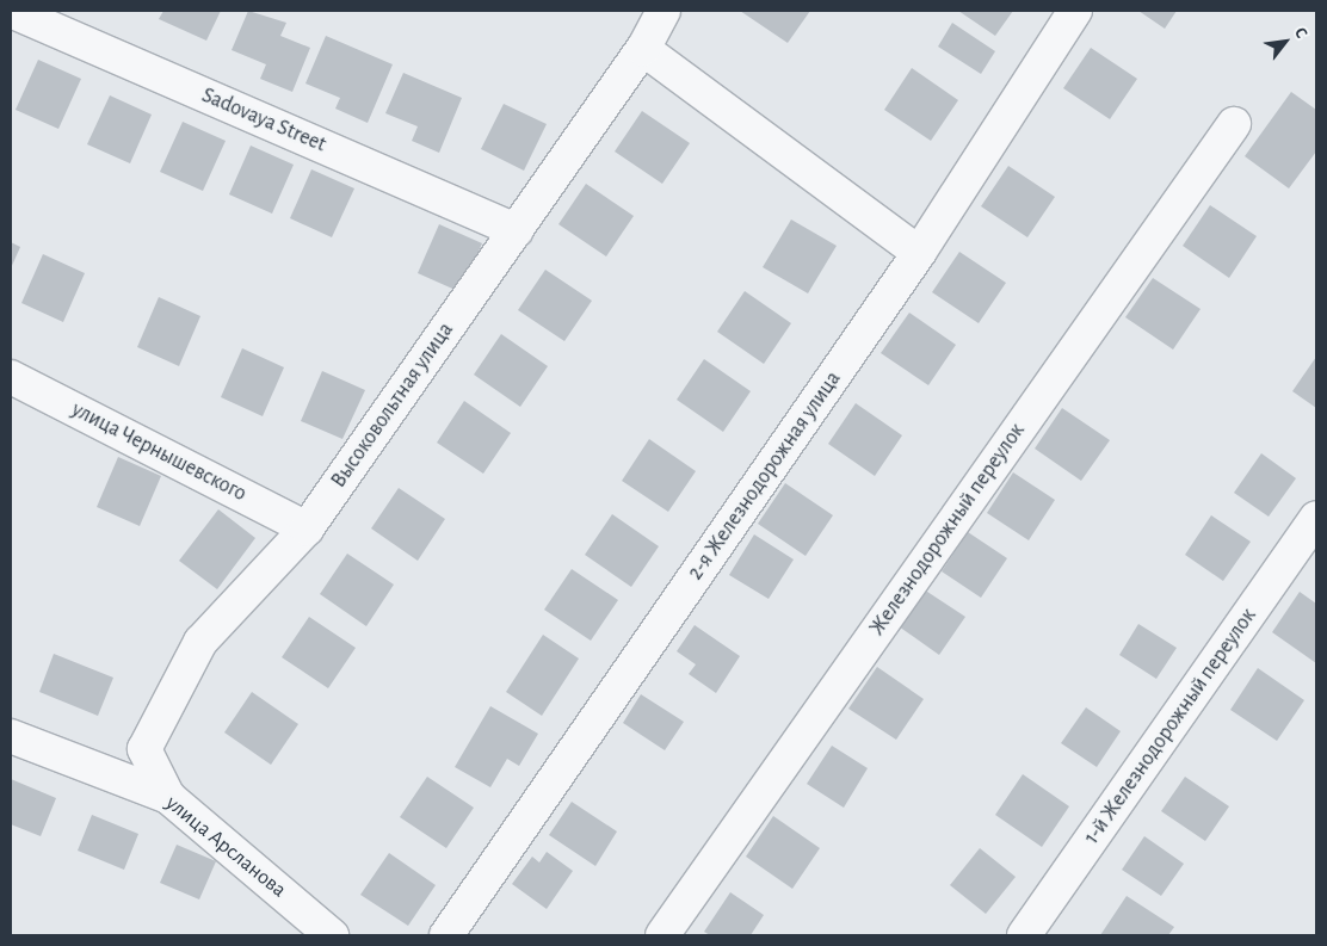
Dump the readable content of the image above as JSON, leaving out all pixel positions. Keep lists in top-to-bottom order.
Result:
{
  "streets": {
    "street": [
      "Sadovaya Street",
      "Высоковольтная улица",
      "улица Чернышевского",
      "2-я Железнодорожная улица",
      "Железнодорожный переулок",
      "1-й Железнодорожный переулок",
      "улица Арсланова"
    ]
  },
  "crossings": [
    ["Sadovaya Street", "Высоковольтная улица"],
    ["Высоковольтная улица", "улица Чернышевского"],
    ["Высоковольтная улица", "улица Арсланова"]
  ],
  "north": "top right"
}
